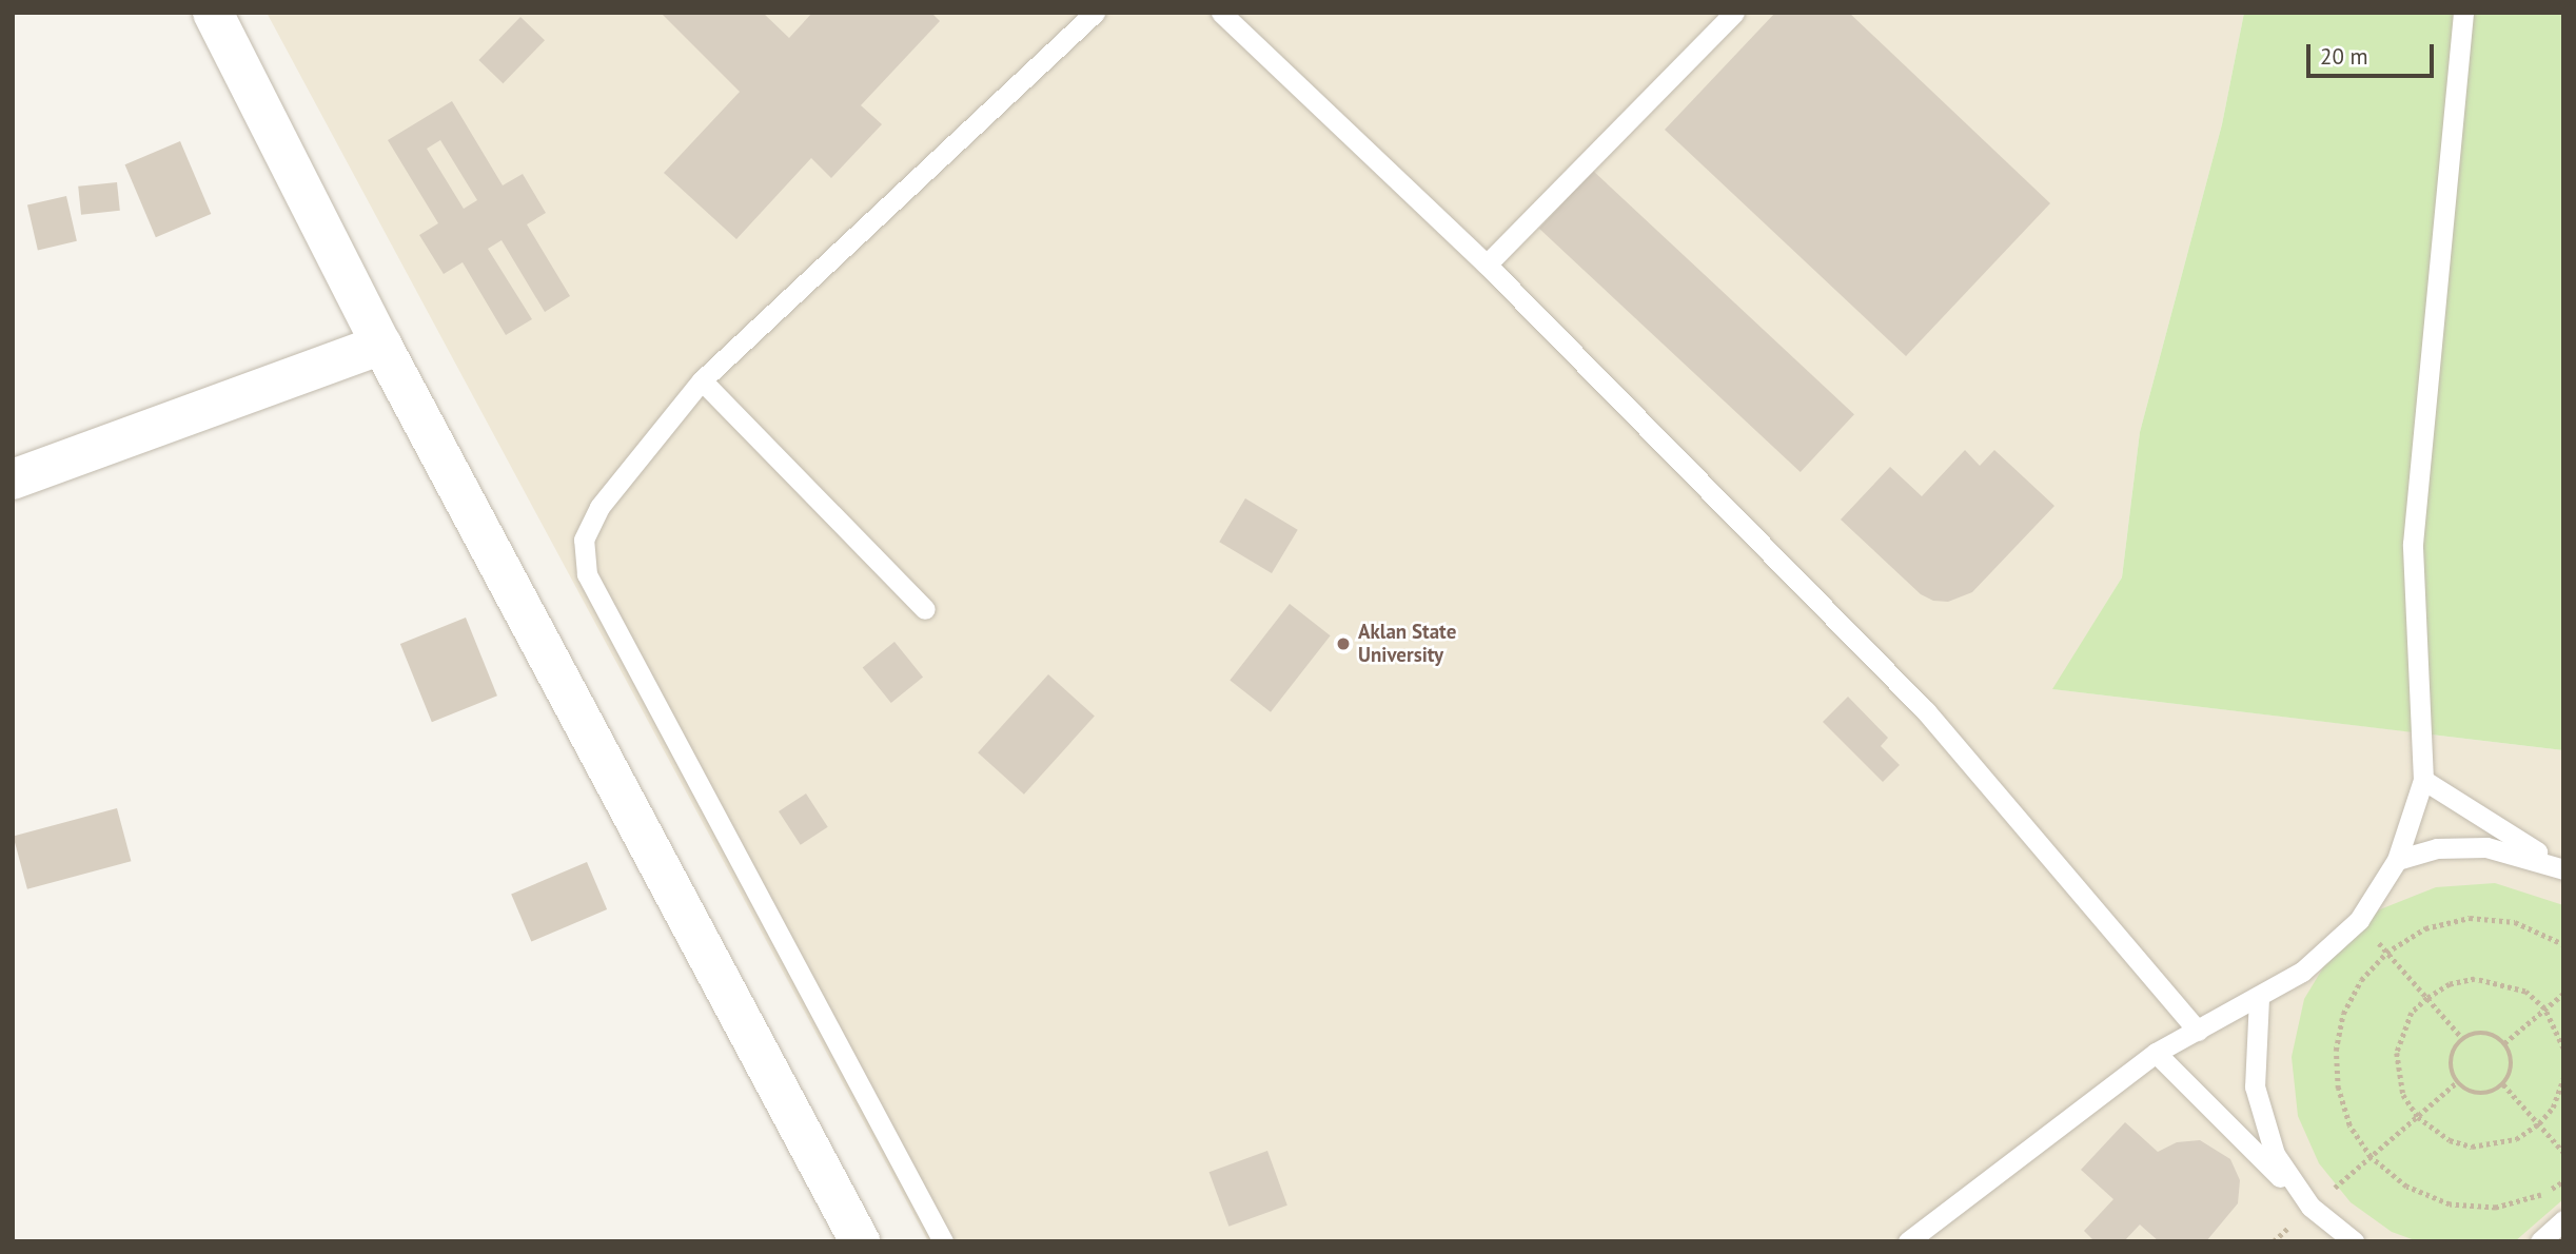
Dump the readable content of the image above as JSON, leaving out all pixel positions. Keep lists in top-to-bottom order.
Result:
{
  "places": ["Aklan State University"],
  "scale_bar": "20 m"
}
